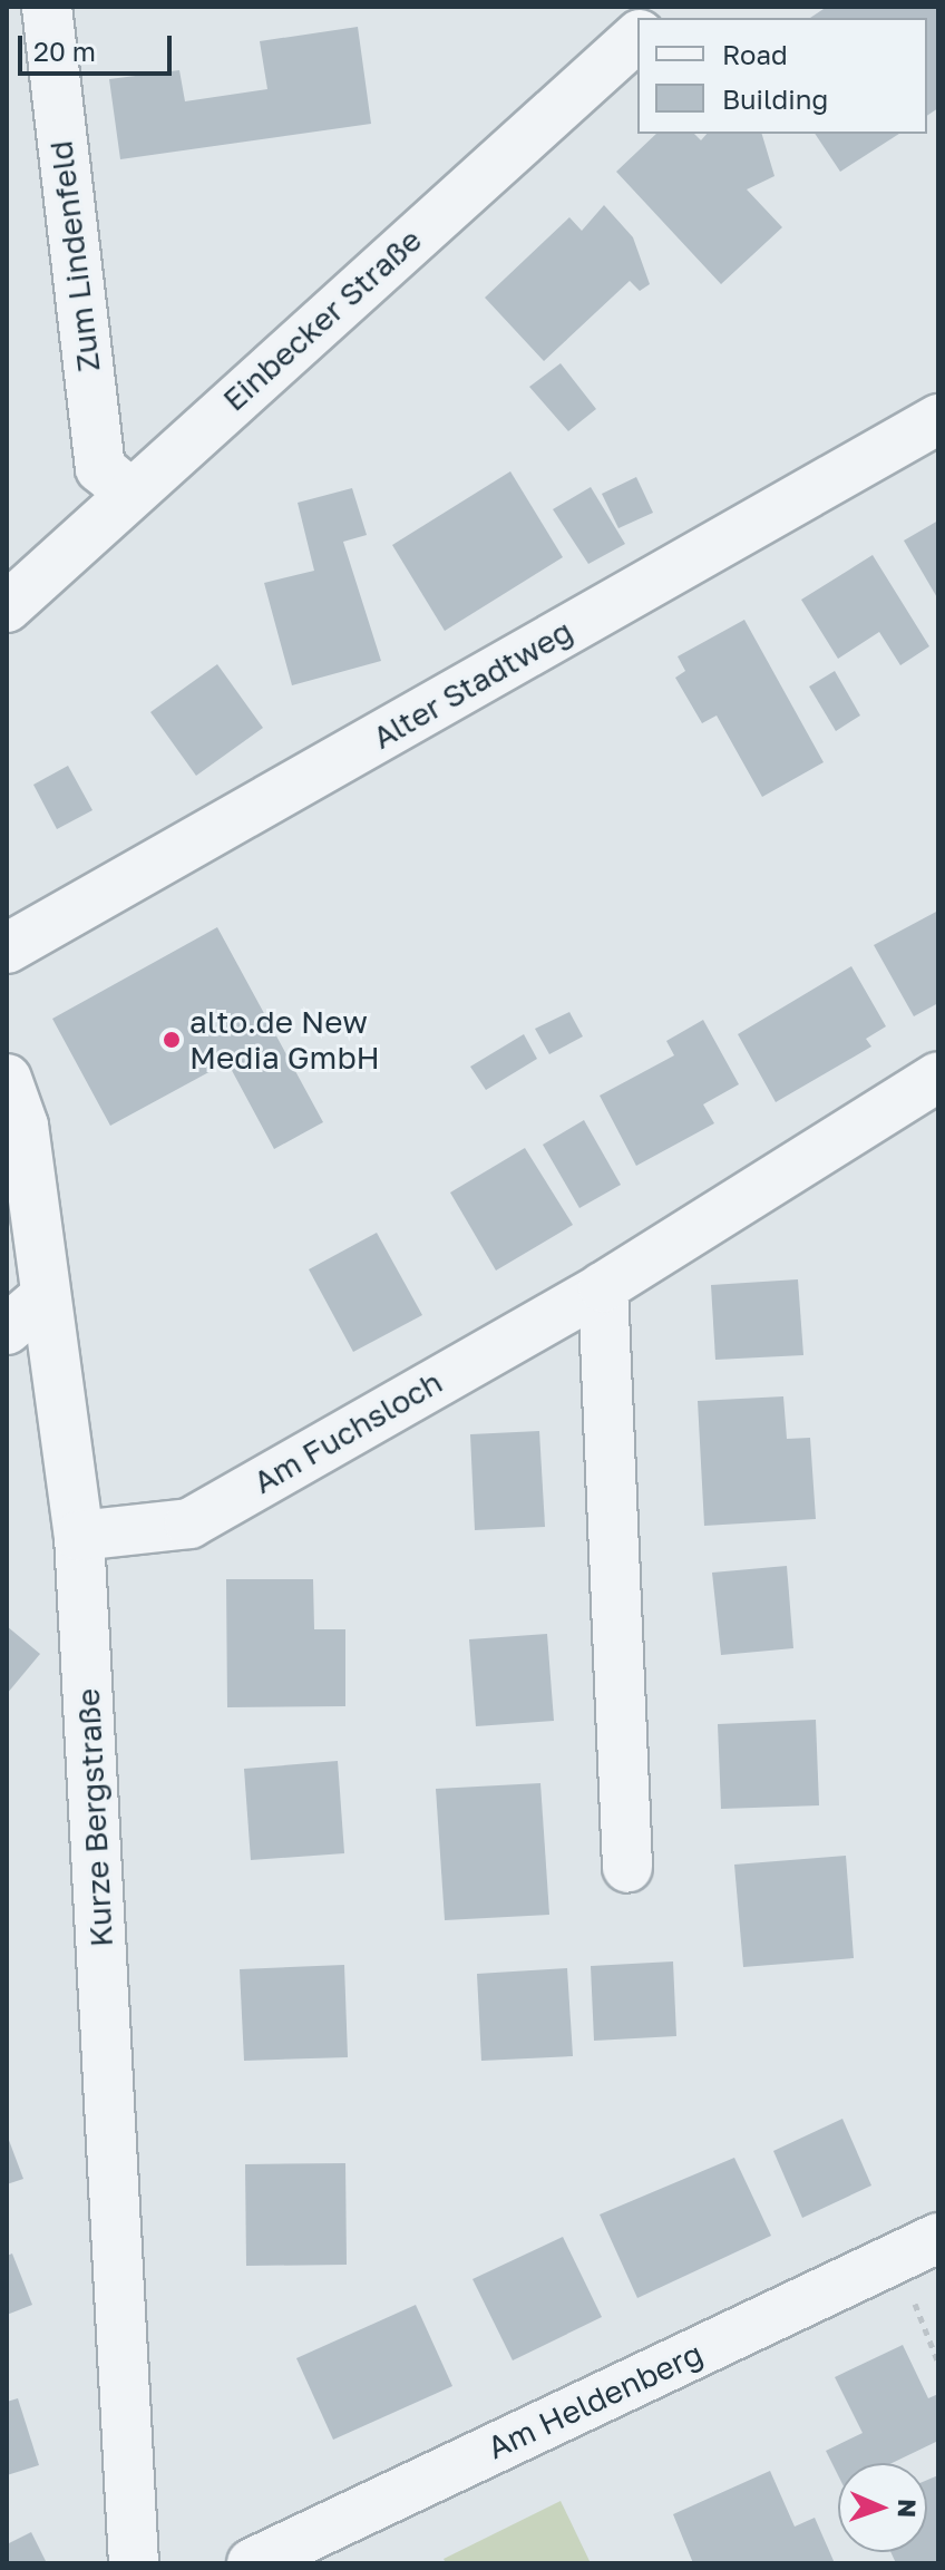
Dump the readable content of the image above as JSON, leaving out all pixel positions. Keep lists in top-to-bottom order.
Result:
{
  "streets": {
    "street": [
      "Zum Lindenfeld",
      "Einbecker Straße",
      "Alter Stadtweg",
      "Am Fuchsloch",
      "Kurze Bergstraße",
      "Am Heldenberg"
    ]
  },
  "crossings": [
    ["Zum Lindenfeld", "Einbecker Straße"],
    ["Am Fuchsloch", "Kurze Bergstraße"]
  ],
  "places": ["alto.de New Media GmbH"],
  "legend": ["Road", "Building"],
  "scale_bar": "20 m",
  "north": "right"
}
